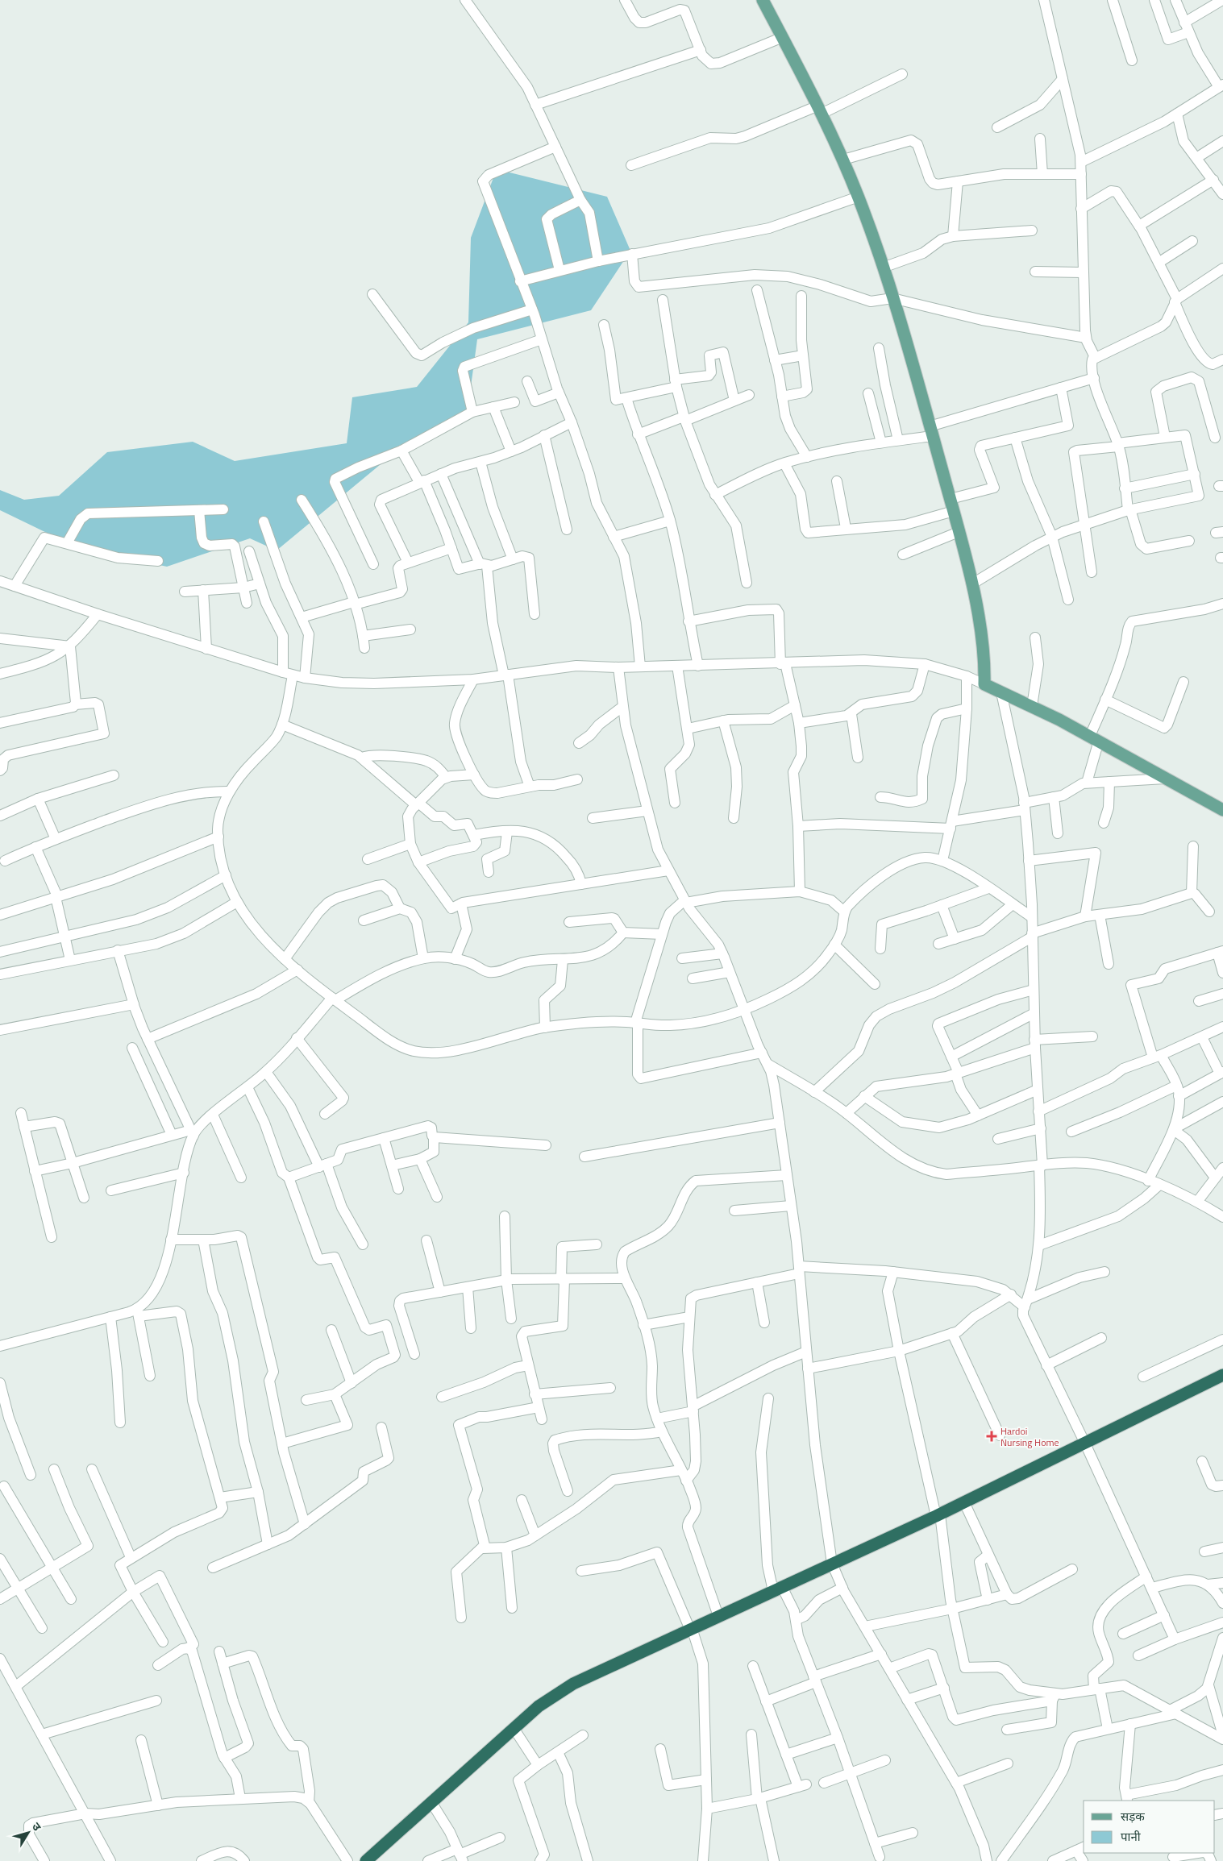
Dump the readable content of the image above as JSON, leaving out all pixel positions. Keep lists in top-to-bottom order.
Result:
{
  "places": {
    "health": ["Hardoi Nursing Home"]
  },
  "legend": ["सड़क", "पानी"],
  "north": "top right"
}
